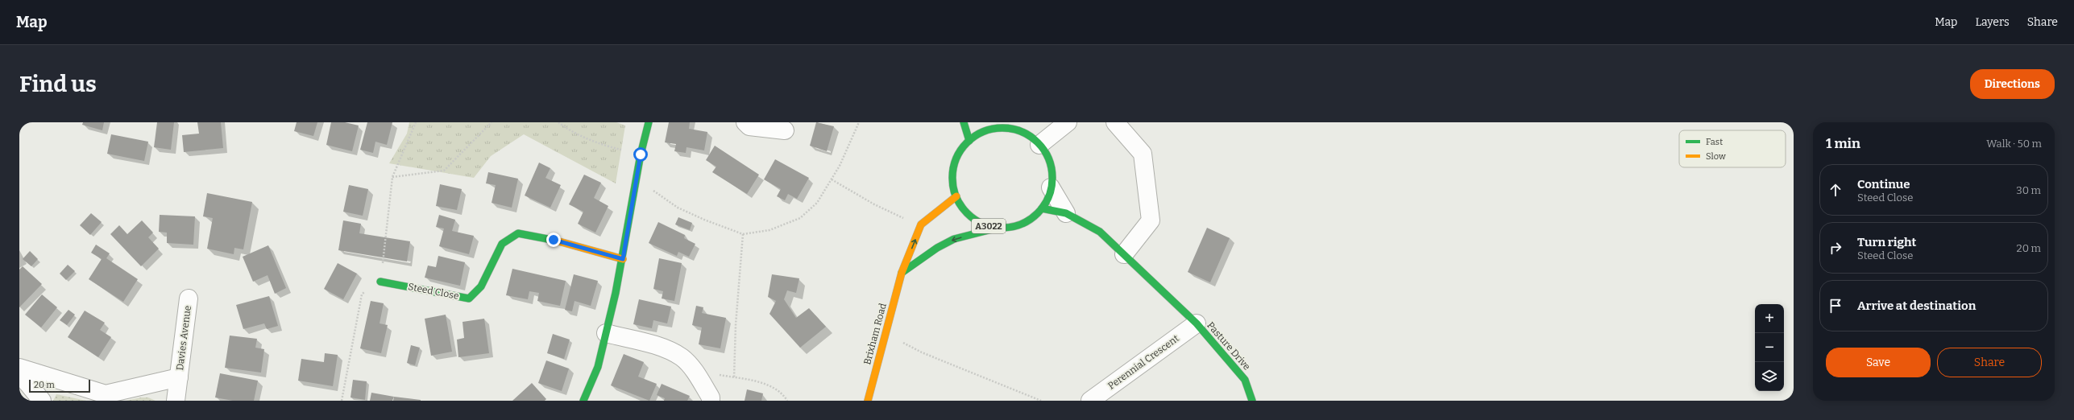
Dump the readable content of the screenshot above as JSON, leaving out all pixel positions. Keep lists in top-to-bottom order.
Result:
{
  "streets": {
    "street": [
      "A3022",
      "Steed Close",
      "Brixham Road",
      "Davies Avenue",
      "Pasture Drive",
      "Perennial Crescent"
    ]
  },
  "crossings": [
    ["A3022", "Brixham Road"],
    ["A3022", "Pasture Drive"],
    ["Brixham Road", "Pasture Drive"],
    ["Pasture Drive", "Perennial Crescent"]
  ],
  "one_way": ["Brixham Road"],
  "legend": ["Fast", "Slow"],
  "scale_bar": "20 m",
  "page": {
    "header": "Map",
    "nav": ["Map", "Layers", "Share"],
    "buttons": [
      "Directions",
      ["Save", "Share"]
    ],
    "title": "Find us",
    "heading": ["1 min", "Walk · 50 m"],
    "list": [
      ["Continue", "Steed Close", "30 m"],
      ["Turn right", "Steed Close", "20 m"],
      "Arrive at destination"
    ],
    "map_buttons": ["+", "−"],
    "scale": "20 m"
  }
}
